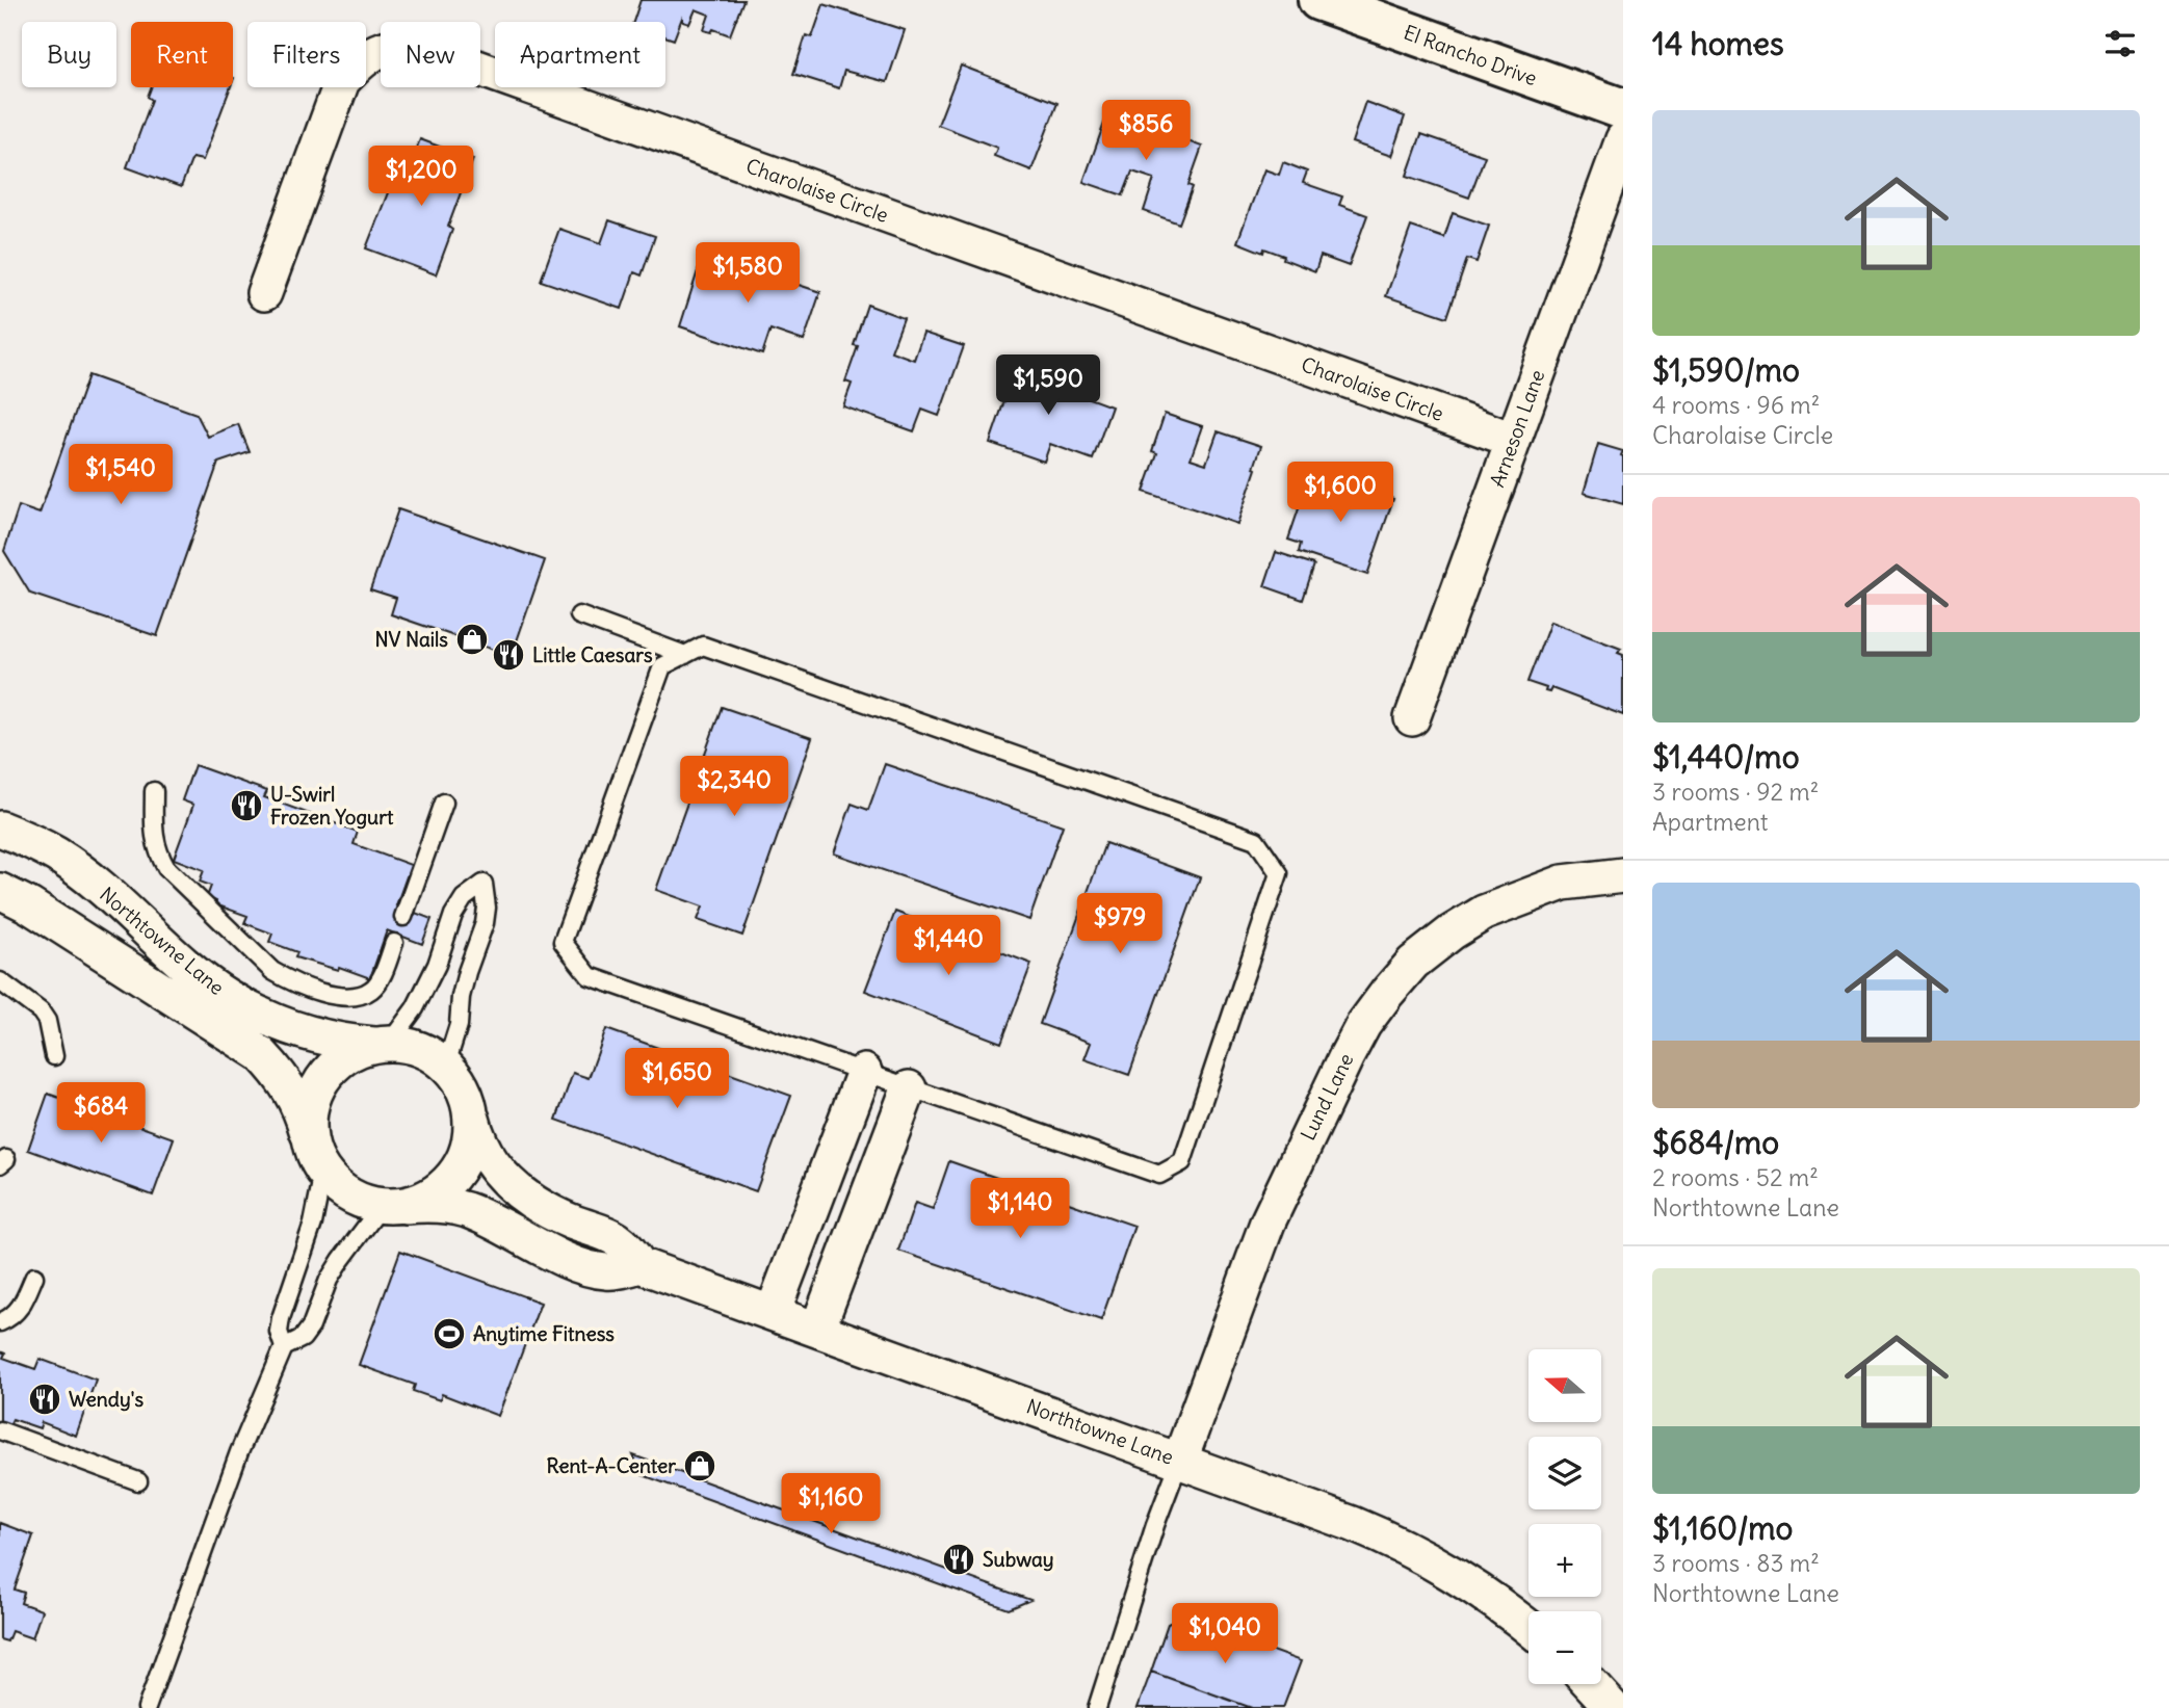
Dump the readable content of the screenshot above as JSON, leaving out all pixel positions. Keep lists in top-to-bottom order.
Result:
{
  "streets": {
    "main road": ["El Rancho Drive"],
    "street": [
      "Charolaise Circle",
      "Arneson Lane",
      "Northtowne Lane",
      "Lund Lane"
    ]
  },
  "crossings": [
    ["Charolaise Circle", "Arneson Lane"],
    ["Northtowne Lane", "Lund Lane"]
  ],
  "places": {
    "shop": ["NV Nails", "Rent-A-Center"],
    "restaurant": [
      "Little Caesars",
      "U-Swirl Frozen Yogurt",
      "Wendy's",
      "Subway"
    ],
    "sports": ["Anytime Fitness"]
  },
  "north": "left",
  "page": {
    "heading": "14 homes",
    "chip": [
      "Buy",
      "Rent",
      "Filters",
      "New",
      "Apartment"
    ],
    "list": [
      {
        "name": "$1,590/mo",
        "note": "4 rooms · 96 m² · Charolaise Circle"
      },
      {
        "name": "$1,440/mo",
        "note": "3 rooms · 92 m² · Apartment"
      },
      {
        "name": "$684/mo",
        "note": "2 rooms · 52 m² · Northtowne Lane"
      },
      {
        "name": "$1,160/mo",
        "note": "3 rooms · 83 m² · Northtowne Lane"
      }
    ],
    "price": [
      "$856",
      "$1,200",
      "$1,580",
      "$1,590",
      "$1,540",
      "$1,600",
      "$2,340",
      "$979",
      "$1,440",
      "$1,650",
      "$684",
      "$1,140",
      "$1,160",
      "$1,040"
    ],
    "map_buttons": ["+", "−"]
  }
}
